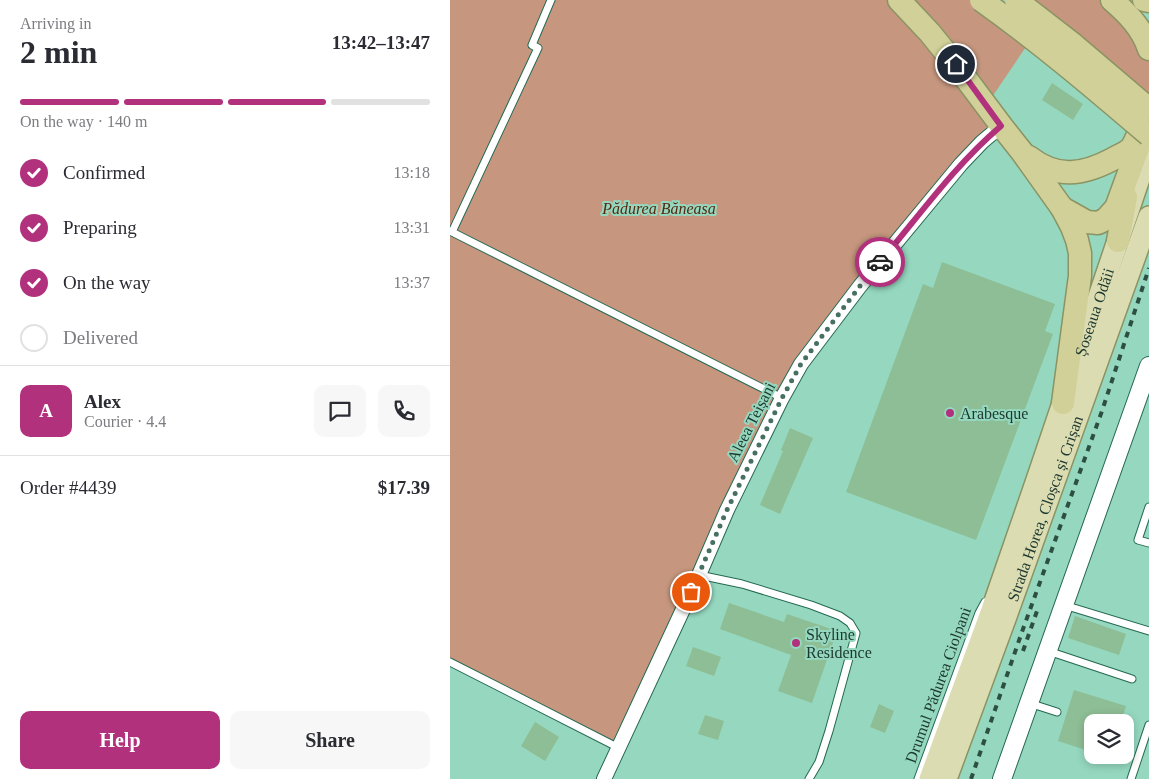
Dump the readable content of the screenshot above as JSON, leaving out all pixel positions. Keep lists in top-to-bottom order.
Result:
{
  "streets": {
    "main road": ["Șoseaua Odăii", "Strada Horea, Cloșca și Crișan"],
    "street": ["Aleea Teișani"],
    "lane": ["Drumul Pădurea Ciolpani"]
  },
  "crossings": [
    ["Șoseaua Odăii", "Strada Horea, Cloșca și Crișan"],
    ["Strada Horea, Cloșca și Crișan", "Drumul Pădurea Ciolpani"]
  ],
  "parks": ["Pădurea Băneasa"],
  "places": ["Arabesque", "Skyline Residence"],
  "page": {
    "heading": ["2 min", "Arriving in", "13:42–13:47"],
    "panel": [
      "Alex",
      "Courier · 4.4",
      "Order #4439",
      "$17.39"
    ],
    "bar": "On the way · 140 m",
    "list": [
      ["Confirmed", "13:18"],
      ["Preparing", "13:31"],
      ["On the way", "13:37"],
      "Delivered"
    ],
    "round": "A",
    "buttons": ["Help", "Share"]
  }
}
